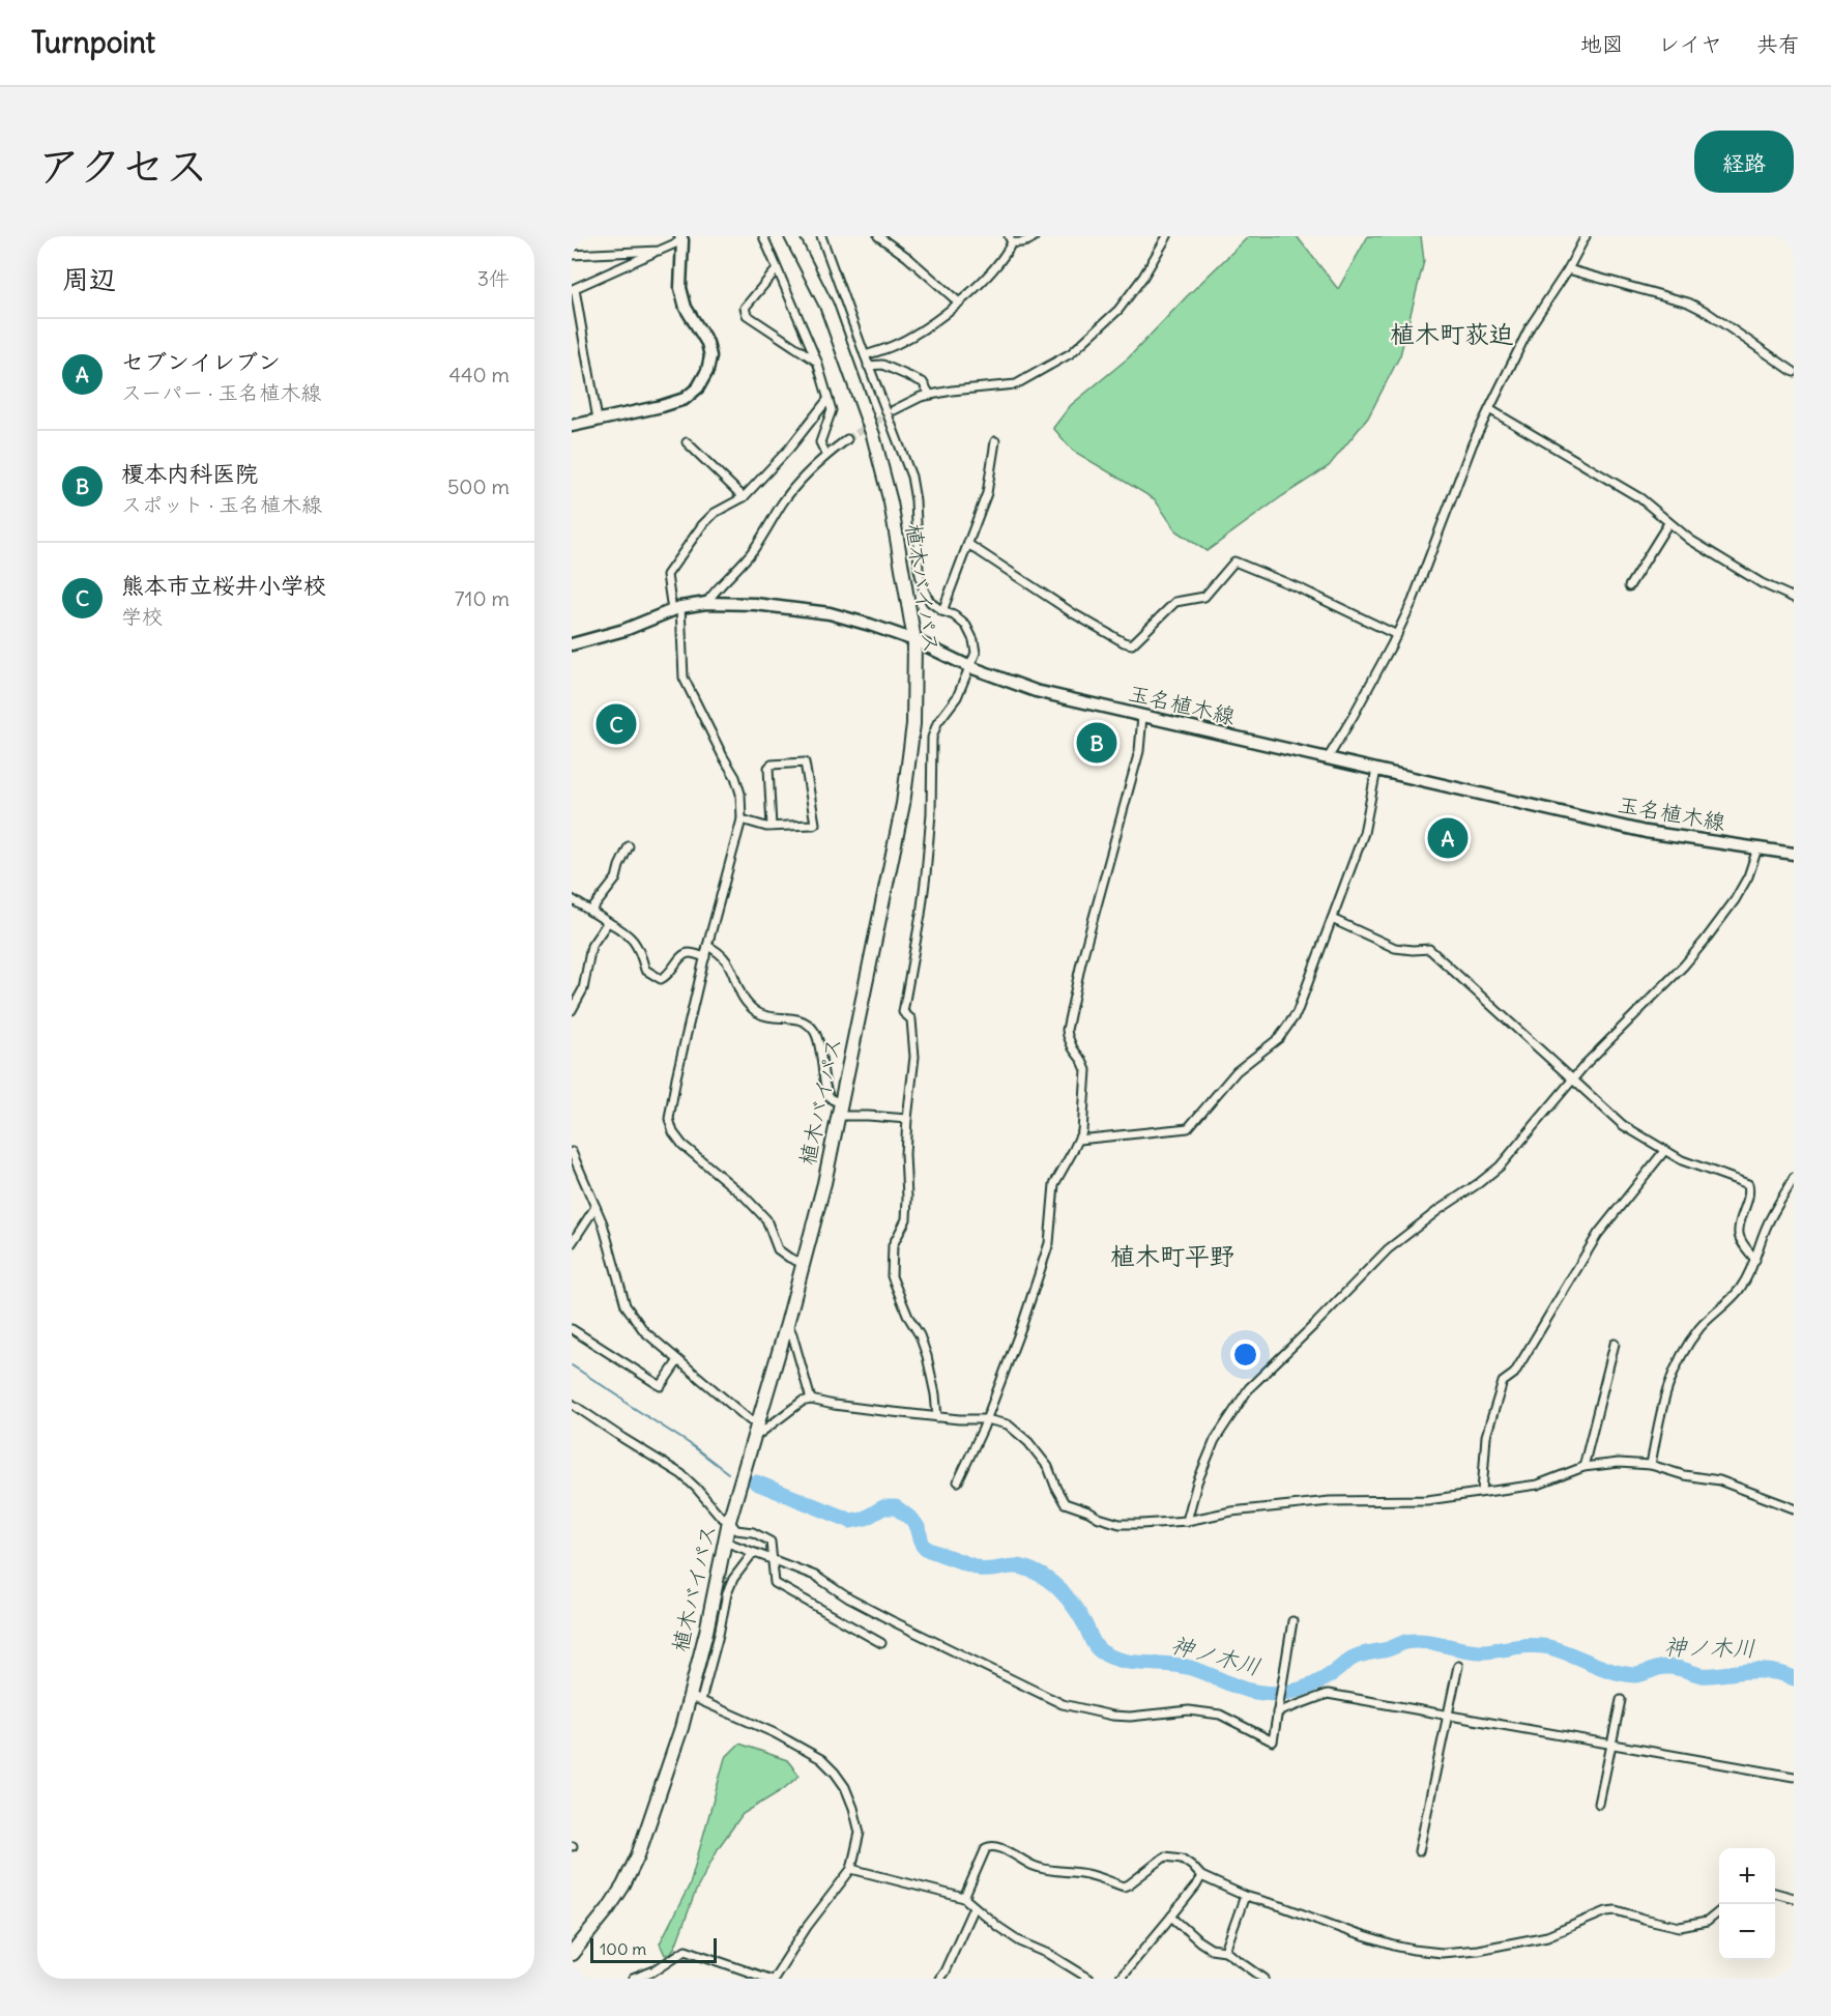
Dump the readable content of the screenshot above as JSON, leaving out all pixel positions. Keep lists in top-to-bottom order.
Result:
{
  "streets": {
    "highway": ["植木バイパス"],
    "main road": ["玉名植木線"]
  },
  "crossings": [
    ["植木バイパス", "玉名植木線"]
  ],
  "districts": ["植木町荻迫", "植木町平野"],
  "water": ["神ノ木川"],
  "scale_bar": "100 m",
  "page": {
    "header": "Turnpoint",
    "nav": ["地図", "レイヤ", "共有"],
    "title": "アクセス",
    "buttons": "経路",
    "heading": ["周辺", "3件"],
    "list": [
      {
        "mark": "A",
        "name": "セブンイレブン",
        "note": "スーパー · 玉名植木線",
        "value": "440 m"
      },
      {
        "mark": "B",
        "name": "榎本内科医院",
        "note": "スポット · 玉名植木線",
        "value": "500 m"
      },
      {
        "mark": "C",
        "name": "熊本市立桜井小学校",
        "note": "学校",
        "value": "710 m"
      }
    ],
    "pins": ["C", "B", "A"],
    "map_buttons": ["+", "−"],
    "scale": "100 m"
  }
}
